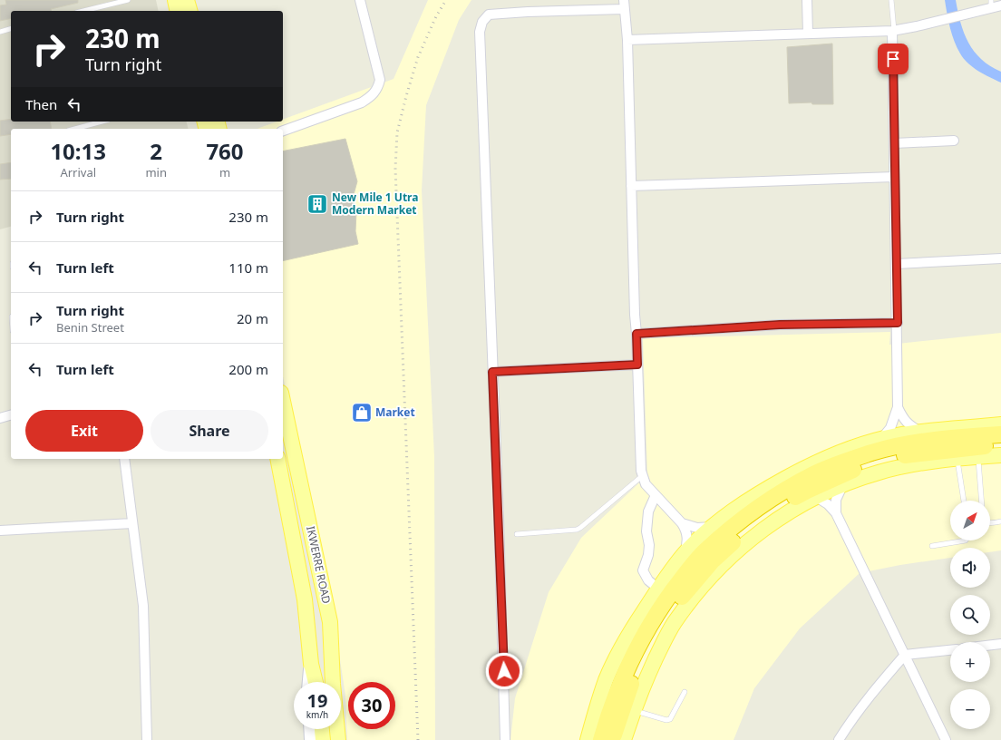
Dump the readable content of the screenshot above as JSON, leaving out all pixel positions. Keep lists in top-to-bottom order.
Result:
{
  "streets": {
    "main road": ["IKWERRE ROAD"]
  },
  "places": {
    "building": ["New Mile 1 Utra Modern Market"],
    "shop": ["Market"]
  },
  "north": "top right",
  "page": {
    "turn": ["230 m", "Turn right"],
    "then": "Then",
    "eta": [
      "10:13",
      "Arrival",
      "2",
      "min",
      "760",
      "m"
    ],
    "list": [
      {
        "name": "Turn right",
        "value": "230 m"
      },
      {
        "name": "Turn left",
        "value": "110 m"
      },
      {
        "name": "Turn right",
        "note": "Benin Street",
        "value": "20 m"
      },
      {
        "name": "Turn left",
        "value": "200 m"
      }
    ],
    "buttons": ["Exit", "Share"],
    "map_buttons": ["+", "−"],
    "speed": "19 km/h",
    "limit": "30"
  }
}
